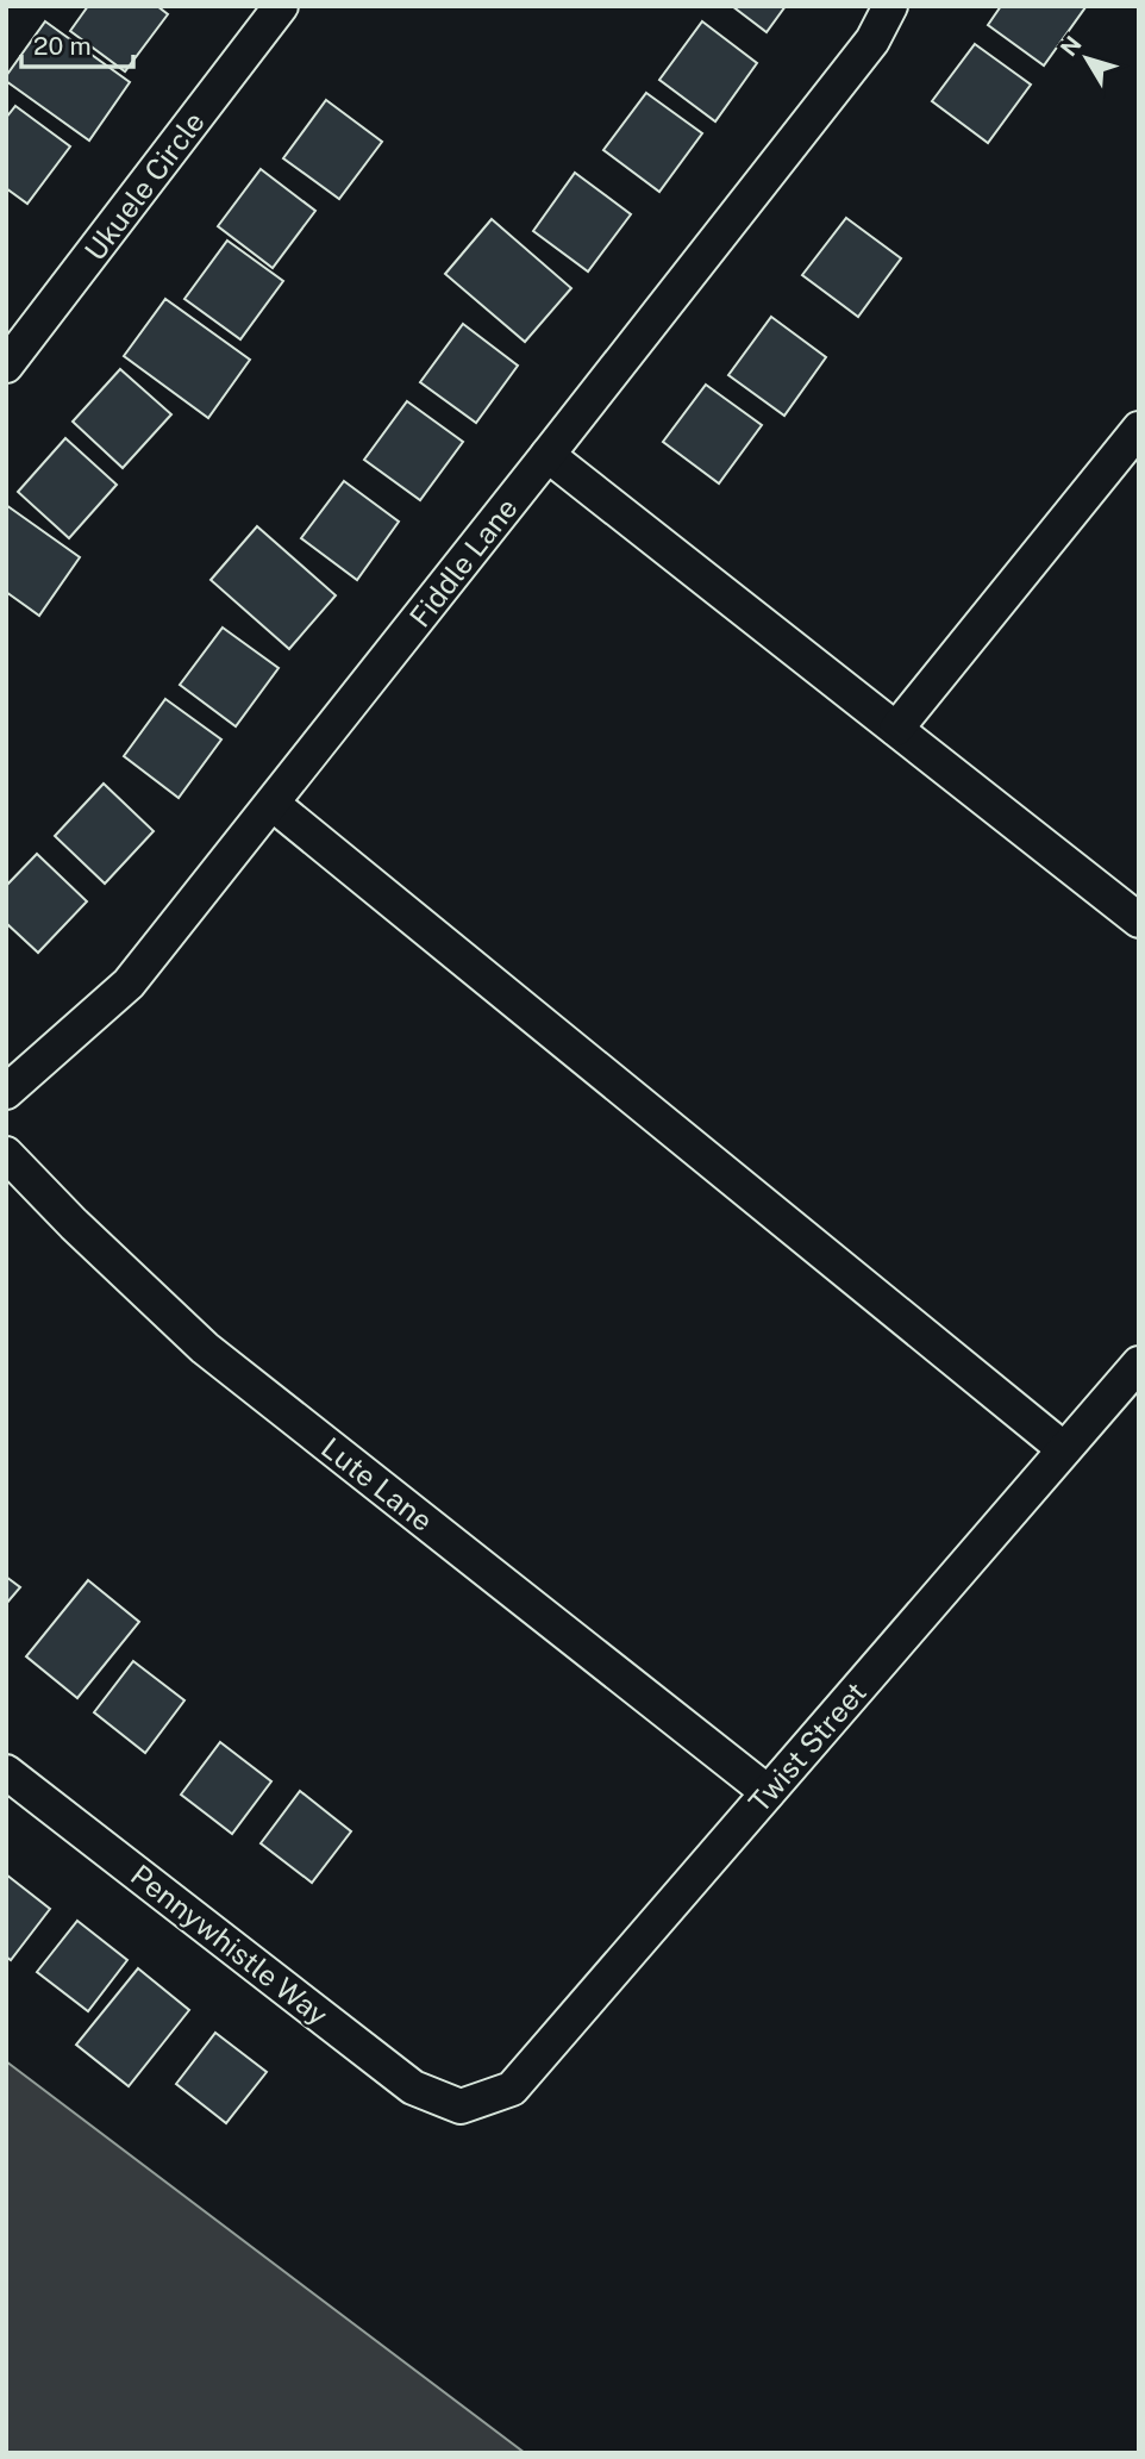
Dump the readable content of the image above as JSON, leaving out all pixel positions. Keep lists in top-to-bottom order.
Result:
{
  "streets": {
    "street": [
      "Ukuele Circle",
      "Fiddle Lane",
      "Lute Lane",
      "Twist Street",
      "Pennywhistle Way"
    ]
  },
  "crossings": [
    ["Lute Lane", "Twist Street"],
    ["Twist Street", "Pennywhistle Way"]
  ],
  "scale_bar": "20 m",
  "north": "top left"
}
